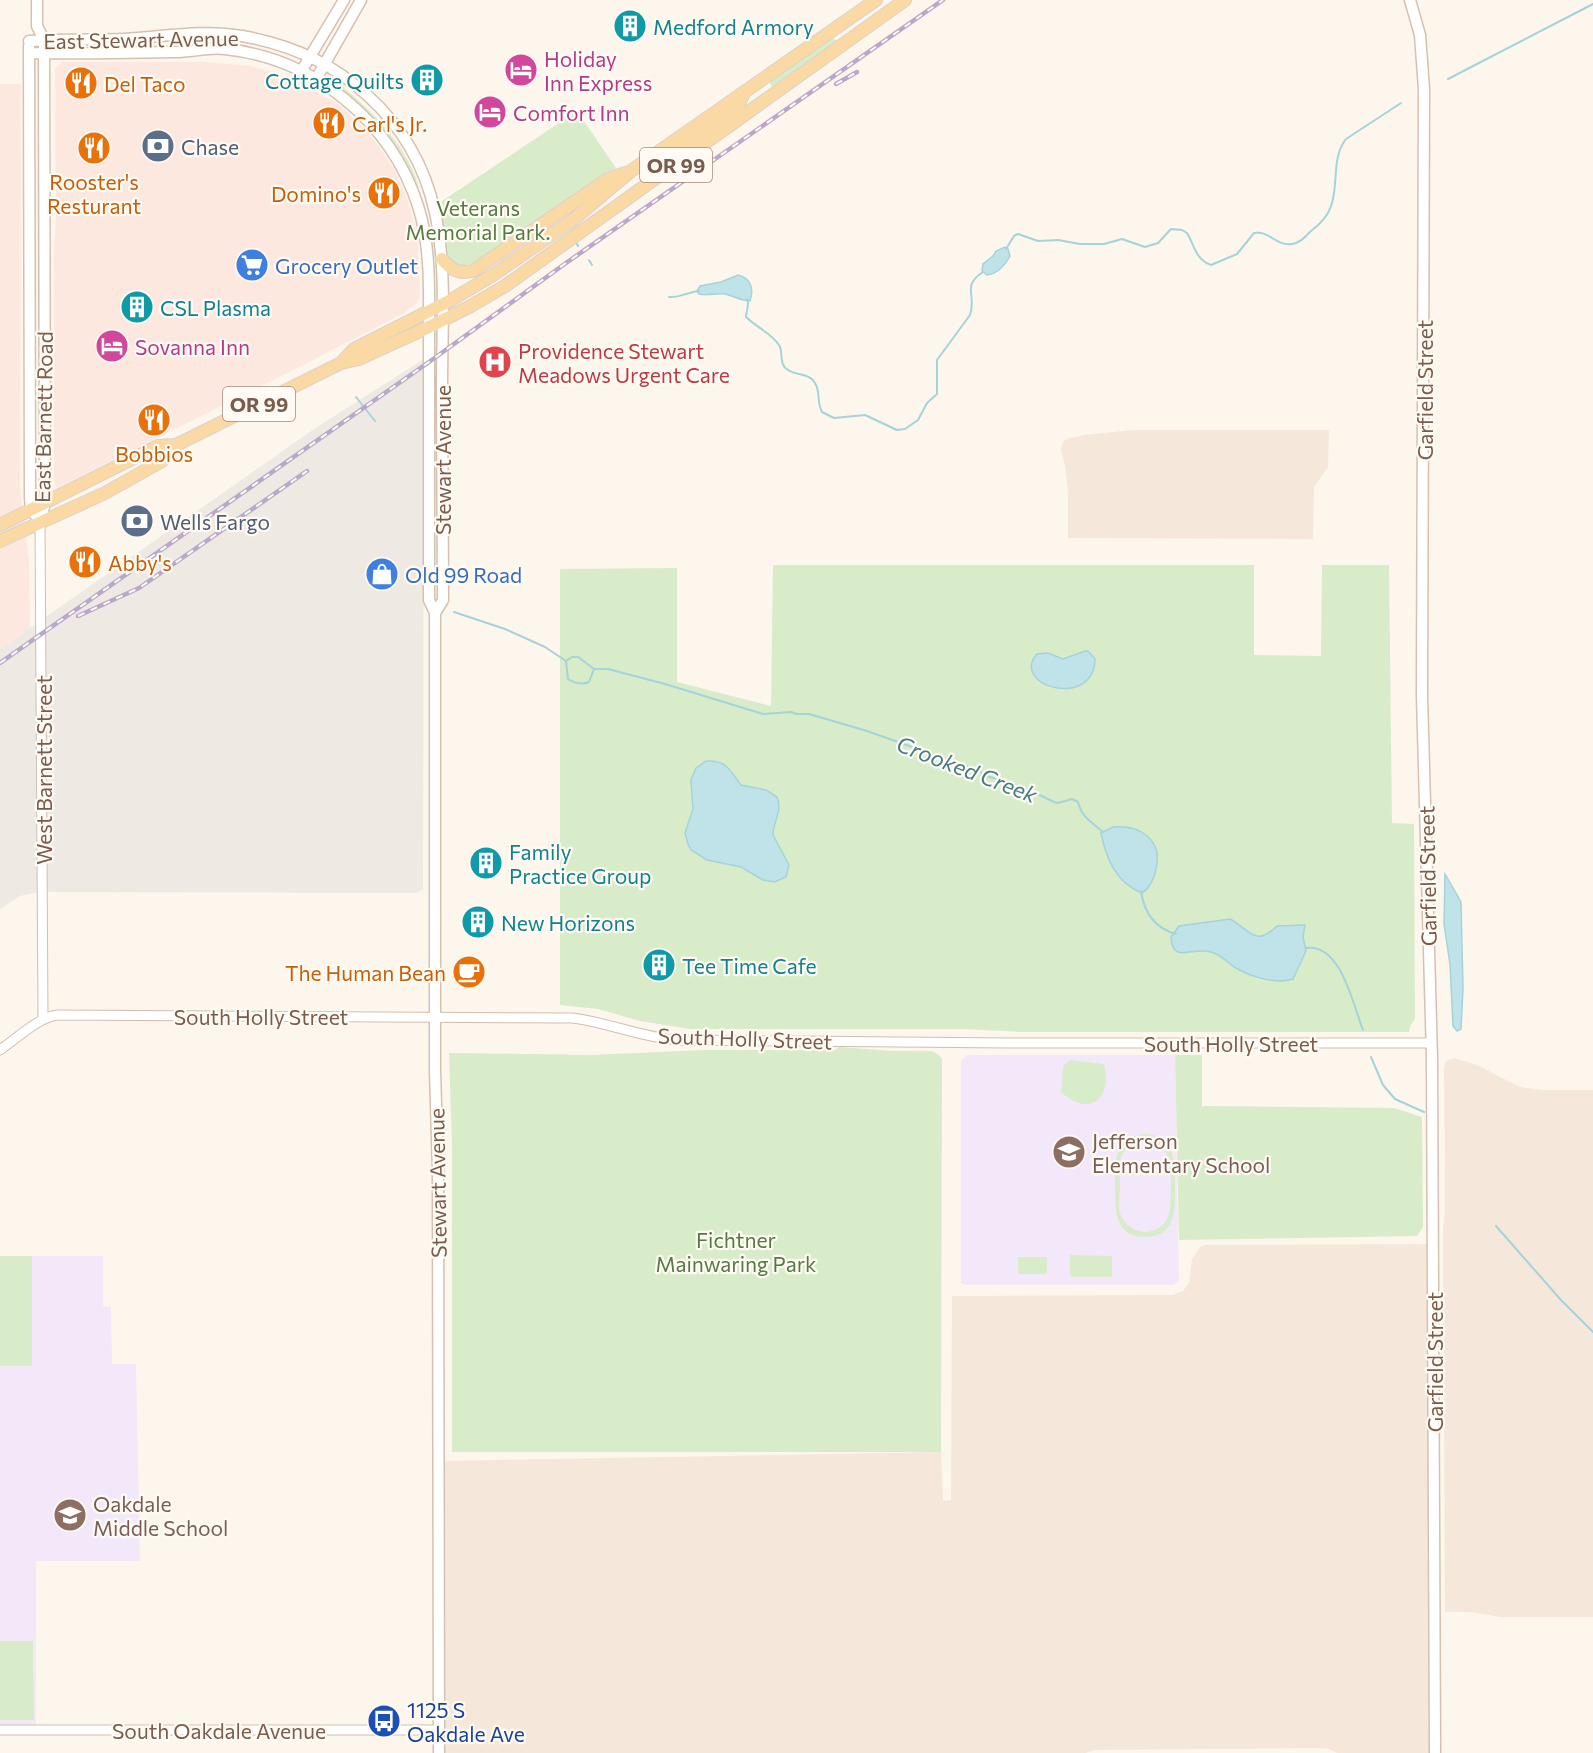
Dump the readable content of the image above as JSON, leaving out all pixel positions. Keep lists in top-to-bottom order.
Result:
{
  "streets": {
    "main road": [
      "East Stewart Avenue",
      "OR 99",
      "Garfield Street",
      "East Barnett Road",
      "Stewart Avenue"
    ],
    "street": ["West Barnett Street", "South Holly Street", "South Oakdale Avenue"]
  },
  "crossings": [
    ["East Stewart Avenue", "OR 99"],
    ["East Stewart Avenue", "East Barnett Road"],
    ["East Stewart Avenue", "Stewart Avenue"],
    ["OR 99", "East Barnett Road"],
    ["OR 99", "Stewart Avenue"],
    ["OR 99", "West Barnett Street"],
    ["Garfield Street", "South Holly Street"],
    ["East Barnett Road", "West Barnett Street"],
    ["Stewart Avenue", "South Holly Street"],
    ["Stewart Avenue", "South Oakdale Avenue"],
    ["West Barnett Street", "South Holly Street"]
  ],
  "water": ["Crooked Creek"],
  "parks": ["Veterans Memorial Park.", "Fichtner Mainwaring Park"],
  "places": {
    "building": [
      "Medford Armory",
      "Cottage Quilts",
      "CSL Plasma",
      "Family Practice Group",
      "New Horizons",
      "Tee Time Cafe"
    ],
    "hotel": ["Holiday Inn Express", "Comfort Inn", "Sovanna Inn"],
    "restaurant": [
      "Del Taco",
      "Carl's Jr.",
      "Rooster's Resturant",
      "Domino's",
      "Bobbios",
      "Abby's"
    ],
    "bank": ["Chase", "Wells Fargo"],
    "supermarket": ["Grocery Outlet"],
    "hospital": ["Providence Stewart Meadows Urgent Care"],
    "shop": ["Old 99 Road"],
    "cafe": ["The Human Bean"],
    "school or university": ["Jefferson Elementary School", "Oakdale Middle School"],
    "bus stop": ["1125 S Oakdale Ave"]
  }
}
